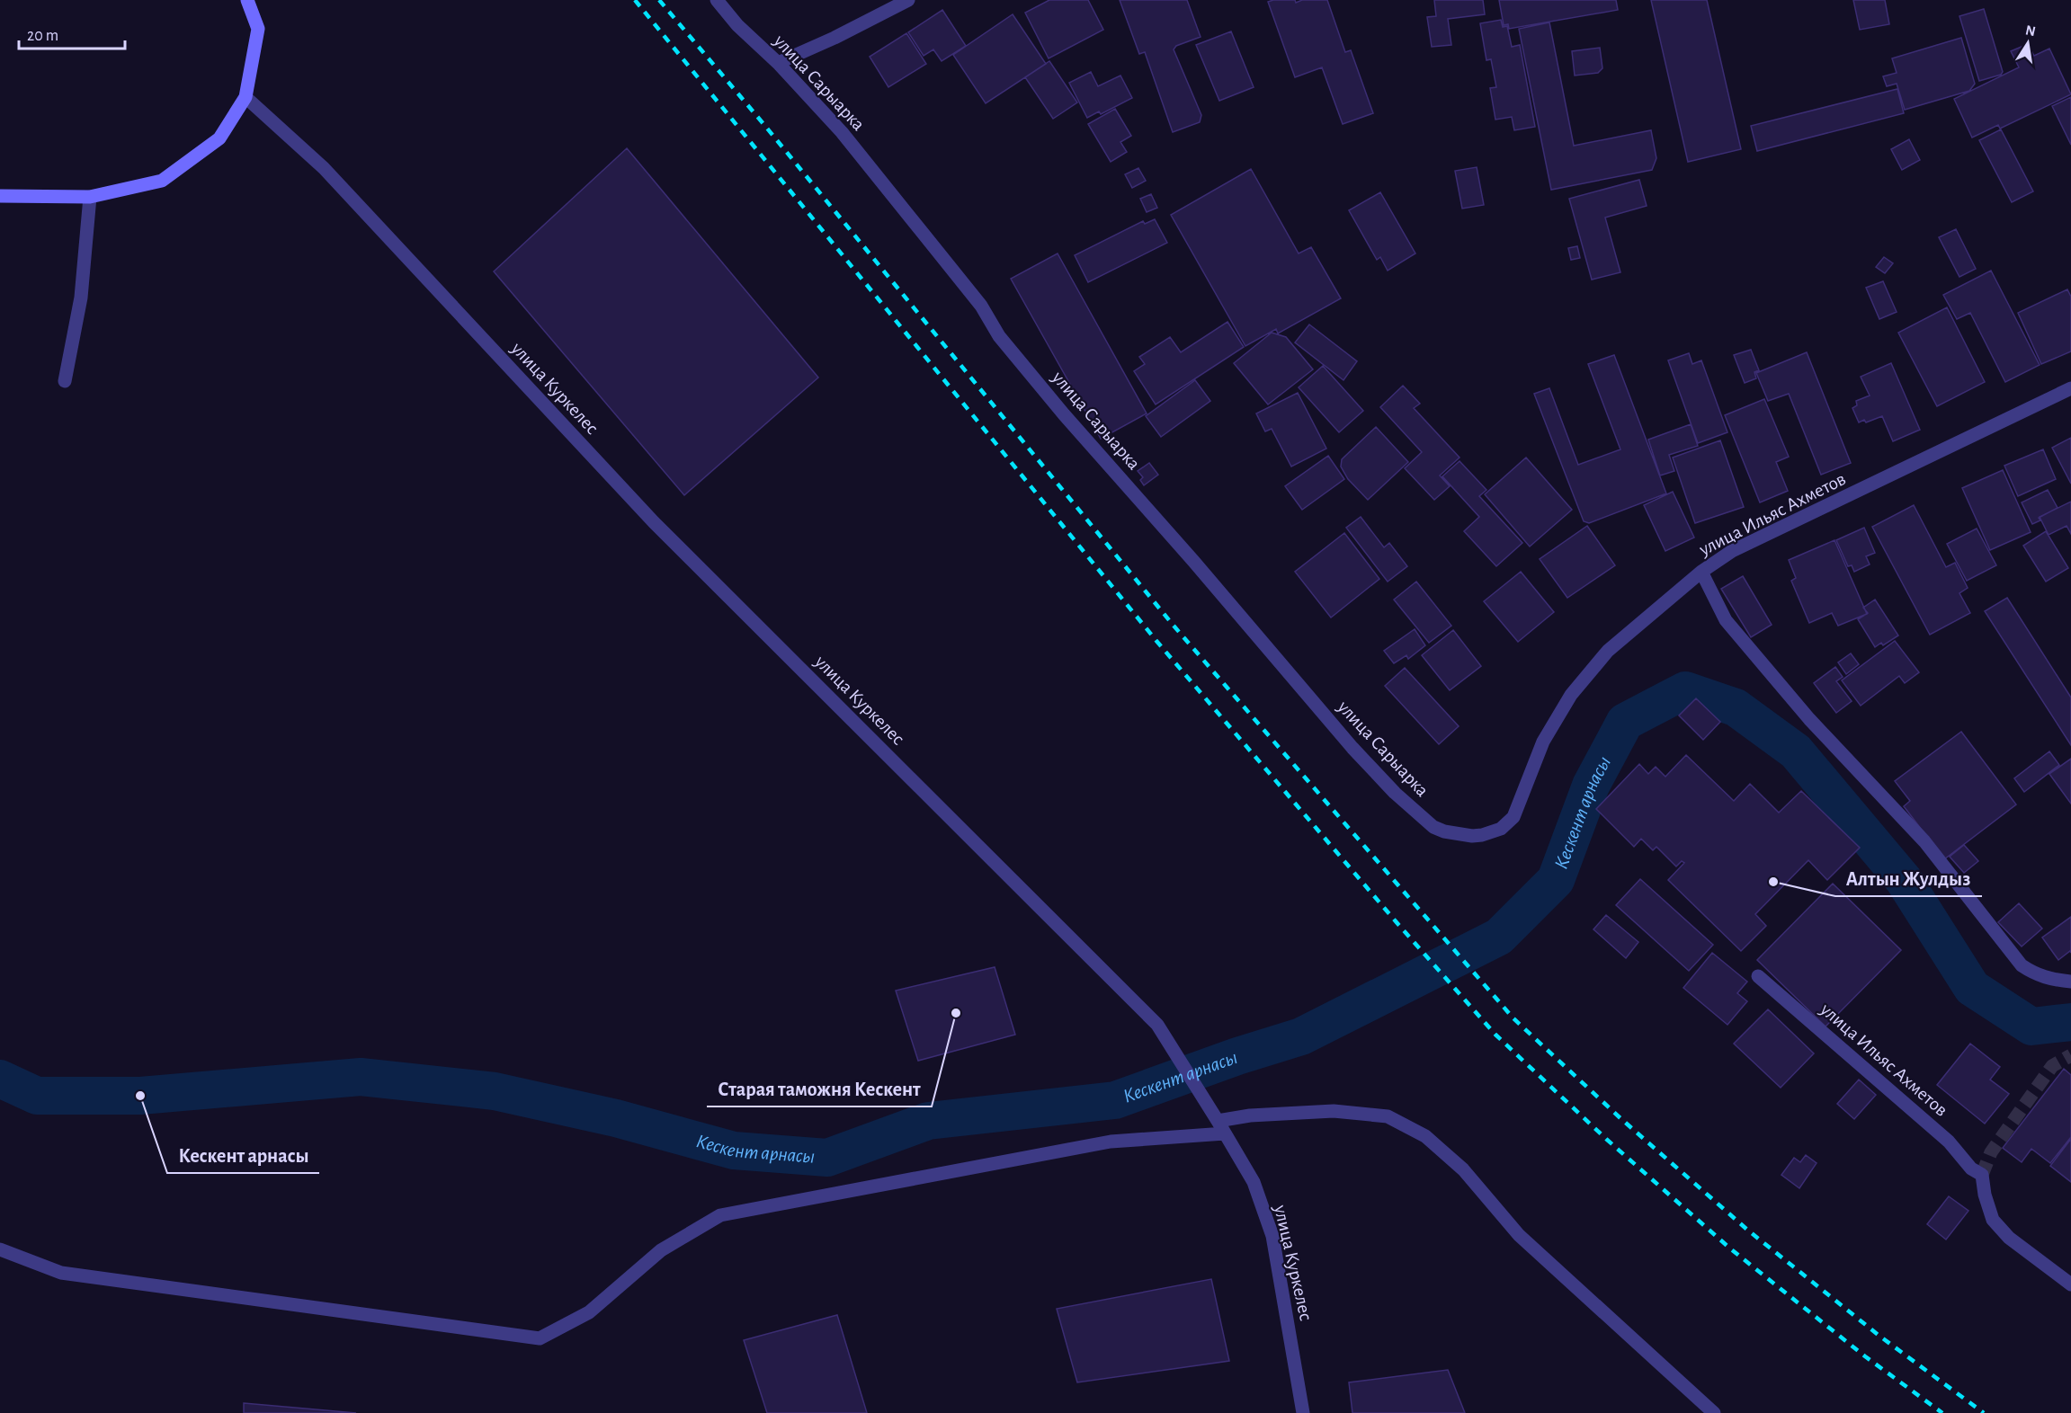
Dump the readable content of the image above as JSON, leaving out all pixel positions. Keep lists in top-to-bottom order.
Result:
{
  "streets": {
    "street": ["улица Сарыарка", "улица Куркелес", "улица Ильяс Ахметов"]
  },
  "crossings": [
    ["улица Сарыарка", "улица Ильяс Ахметов"]
  ],
  "water": ["Кескент арнасы"],
  "places": ["Алтын Жулдыз", "Старая таможня Кескент", "Кескент арнасы"],
  "scale_bar": "20 m",
  "north": "top"
}
